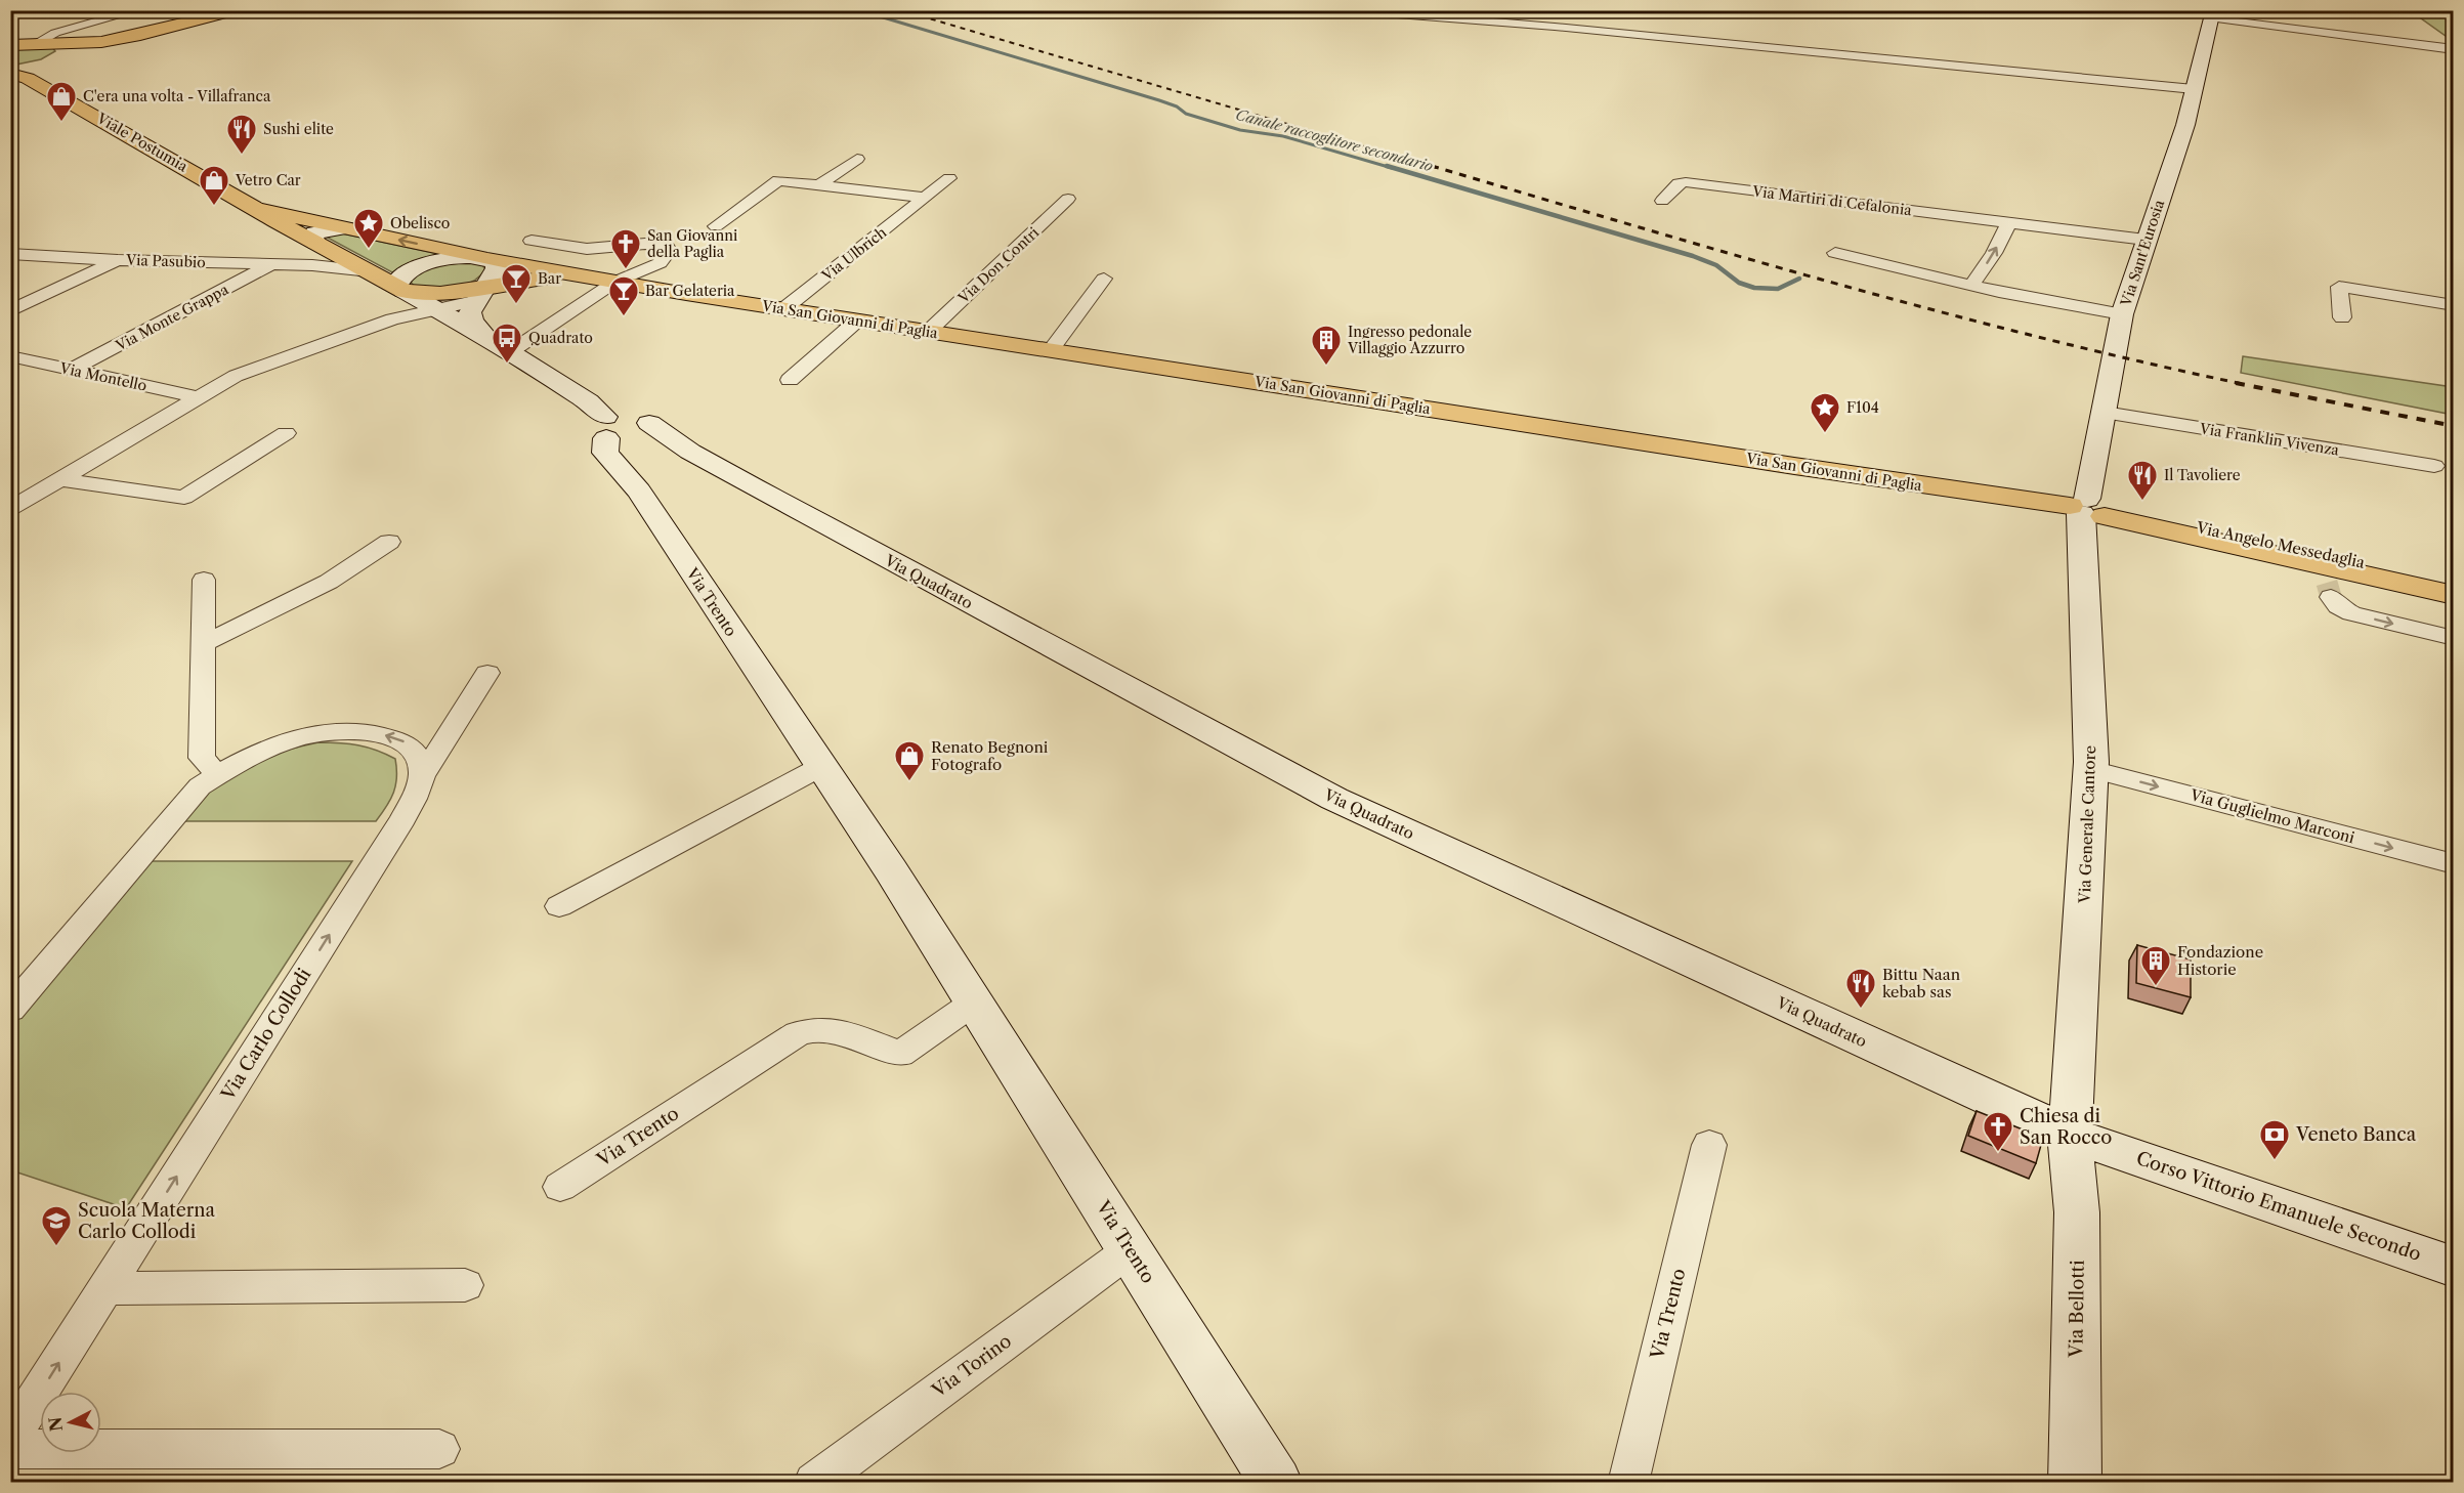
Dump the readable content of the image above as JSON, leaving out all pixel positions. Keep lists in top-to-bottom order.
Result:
{
  "streets": {
    "main road": ["Viale Postumia", "Via San Giovanni di Paglia", "Via Angelo Messedaglia"],
    "street": [
      "Via Martiri di Cefalonia",
      "Via Sant'Eurosia",
      "Via Ulbrich",
      "Via Pasubio",
      "Via Don Contri",
      "Via Monte Grappa",
      "Via Montello",
      "Via Franklin Vivenza",
      "Via Quadrato",
      "Via Trento",
      "Via Guglielmo Marconi",
      "Via Generale Cantore",
      "Via Carlo Collodi",
      "Corso Vittorio Emanuele Secondo",
      "Via Bellotti",
      "Via Torino"
    ]
  },
  "crossings": [
    ["Viale Postumia", "Via Pasubio"],
    ["Viale Postumia", "Via San Giovanni di Paglia"],
    ["Viale Postumia", "Via Quadrato"],
    ["Via Martiri di Cefalonia", "Via Sant'Eurosia"],
    ["Via Sant'Eurosia", "Via San Giovanni di Paglia"],
    ["Via Sant'Eurosia", "Via Franklin Vivenza"],
    ["Via Sant'Eurosia", "Via Angelo Messedaglia"],
    ["Via Sant'Eurosia", "Via Generale Cantore"],
    ["Via Ulbrich", "Via San Giovanni di Paglia"],
    ["Via Pasubio", "Via Monte Grappa"],
    ["Via Don Contri", "Via San Giovanni di Paglia"],
    ["Via Monte Grappa", "Via Montello"],
    ["Via San Giovanni di Paglia", "Via Angelo Messedaglia"],
    ["Via San Giovanni di Paglia", "Via Generale Cantore"],
    ["Via Angelo Messedaglia", "Via Generale Cantore"],
    ["Via Quadrato", "Via Trento"],
    ["Via Quadrato", "Via Generale Cantore"],
    ["Via Quadrato", "Corso Vittorio Emanuele Secondo"],
    ["Via Quadrato", "Via Bellotti"],
    ["Via Trento", "Via Torino"],
    ["Via Guglielmo Marconi", "Via Generale Cantore"],
    ["Via Generale Cantore", "Corso Vittorio Emanuele Secondo"],
    ["Via Generale Cantore", "Via Bellotti"],
    ["Corso Vittorio Emanuele Secondo", "Via Bellotti"]
  ],
  "one_way": ["Via Guglielmo Marconi"],
  "water": ["Canale raccoglitore secondario"],
  "places": {
    "shop": ["C'era una volta - Villafranca", "Vetro Car", "Renato Begnoni Fotografo"],
    "restaurant": ["Sushi elite", "Il Tavoliere", "Bittu Naan kebab sas"],
    "place": ["Obelisco", "F104"],
    "church": ["San Giovanni della Paglia", "Chiesa di San Rocco"],
    "bar": ["Bar", "Bar Gelateria"],
    "bus stop": ["Quadrato"],
    "building": ["Ingresso pedonale Villaggio Azzurro", "Fondazione Historie"],
    "bank": ["Veneto Banca"],
    "school or university": ["Scuola Materna Carlo Collodi"]
  },
  "north": "left"
}
